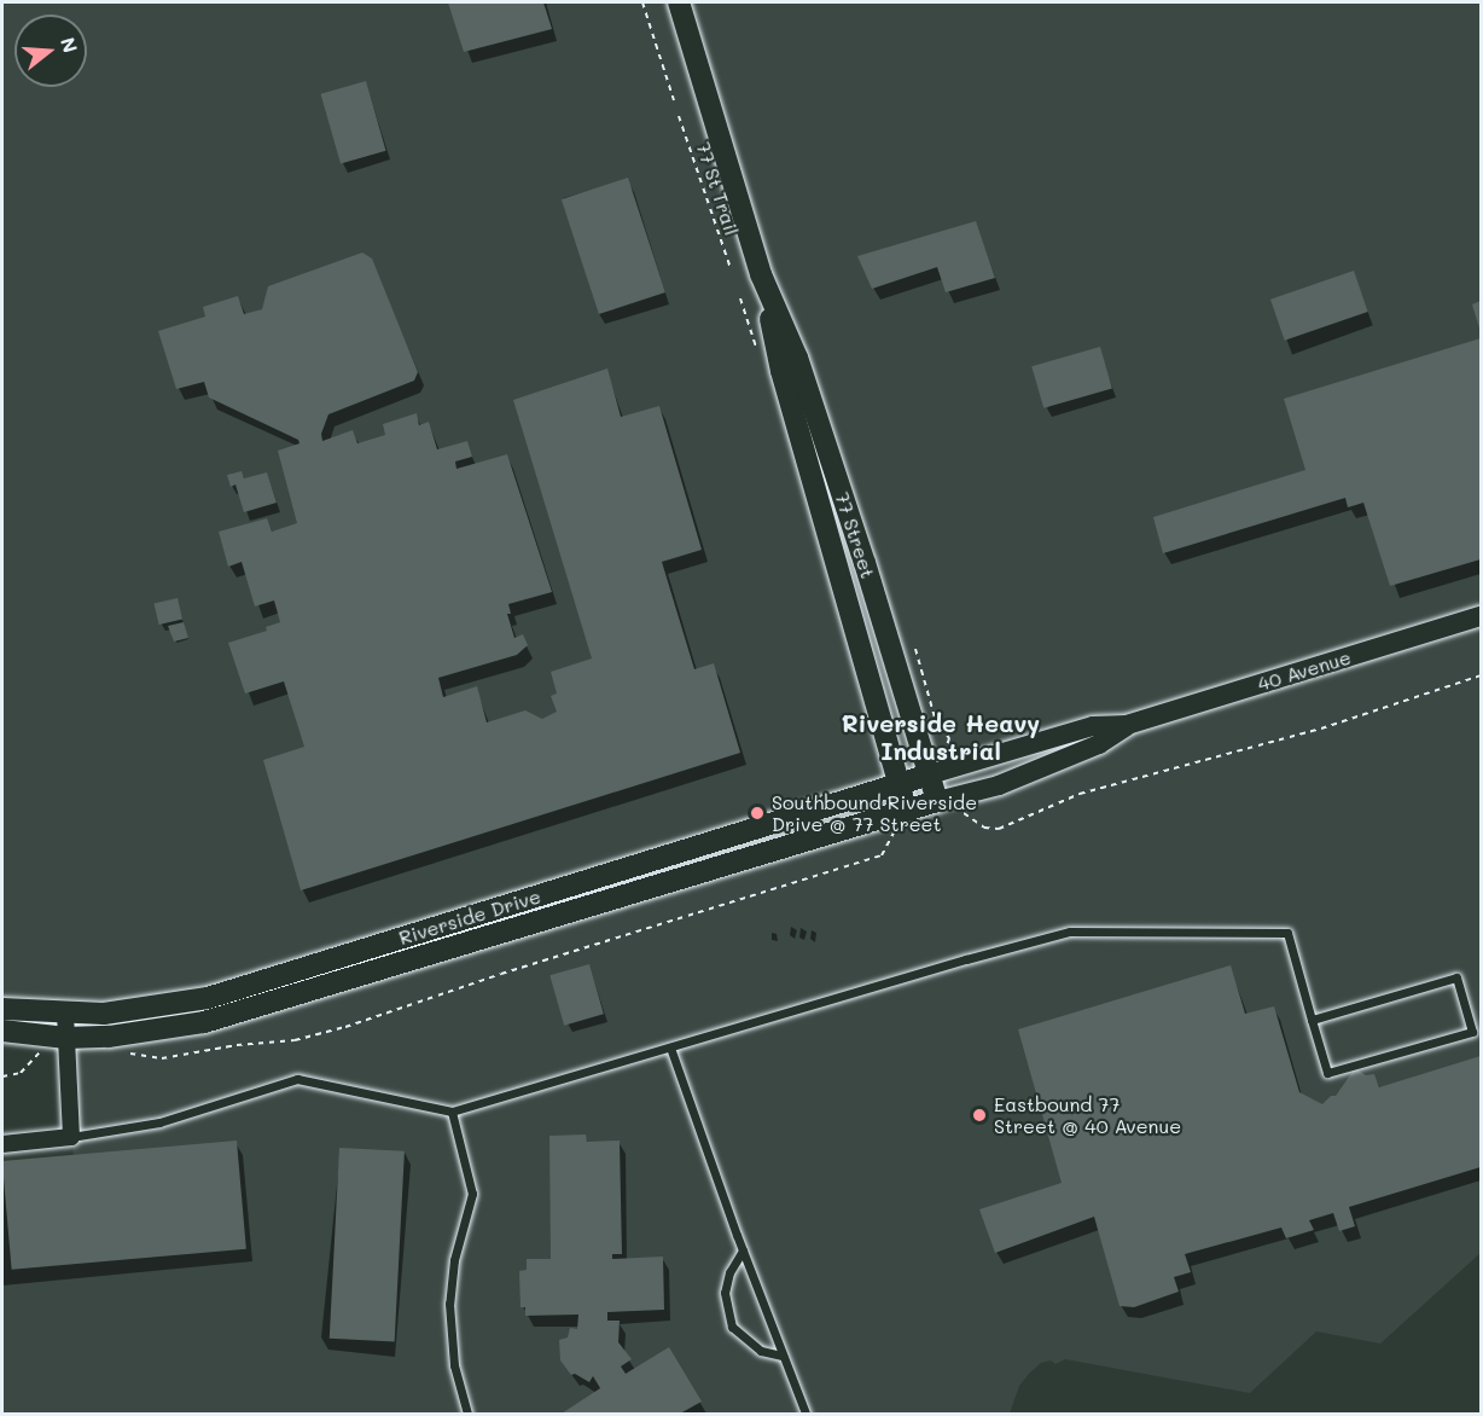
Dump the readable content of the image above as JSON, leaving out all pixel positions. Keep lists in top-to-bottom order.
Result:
{
  "streets": {
    "main road": ["77 Street", "40 Avenue", "Riverside Drive"],
    "path": ["77 St Trail"]
  },
  "crossings": [
    ["77 Street", "40 Avenue"],
    ["77 Street", "Riverside Drive"],
    ["40 Avenue", "Riverside Drive"]
  ],
  "districts": ["Riverside Heavy Industrial"],
  "places": ["Southbound Riverside Drive @ 77 Street", "Eastbound 77 Street @ 40 Avenue"],
  "north": "right"
}
